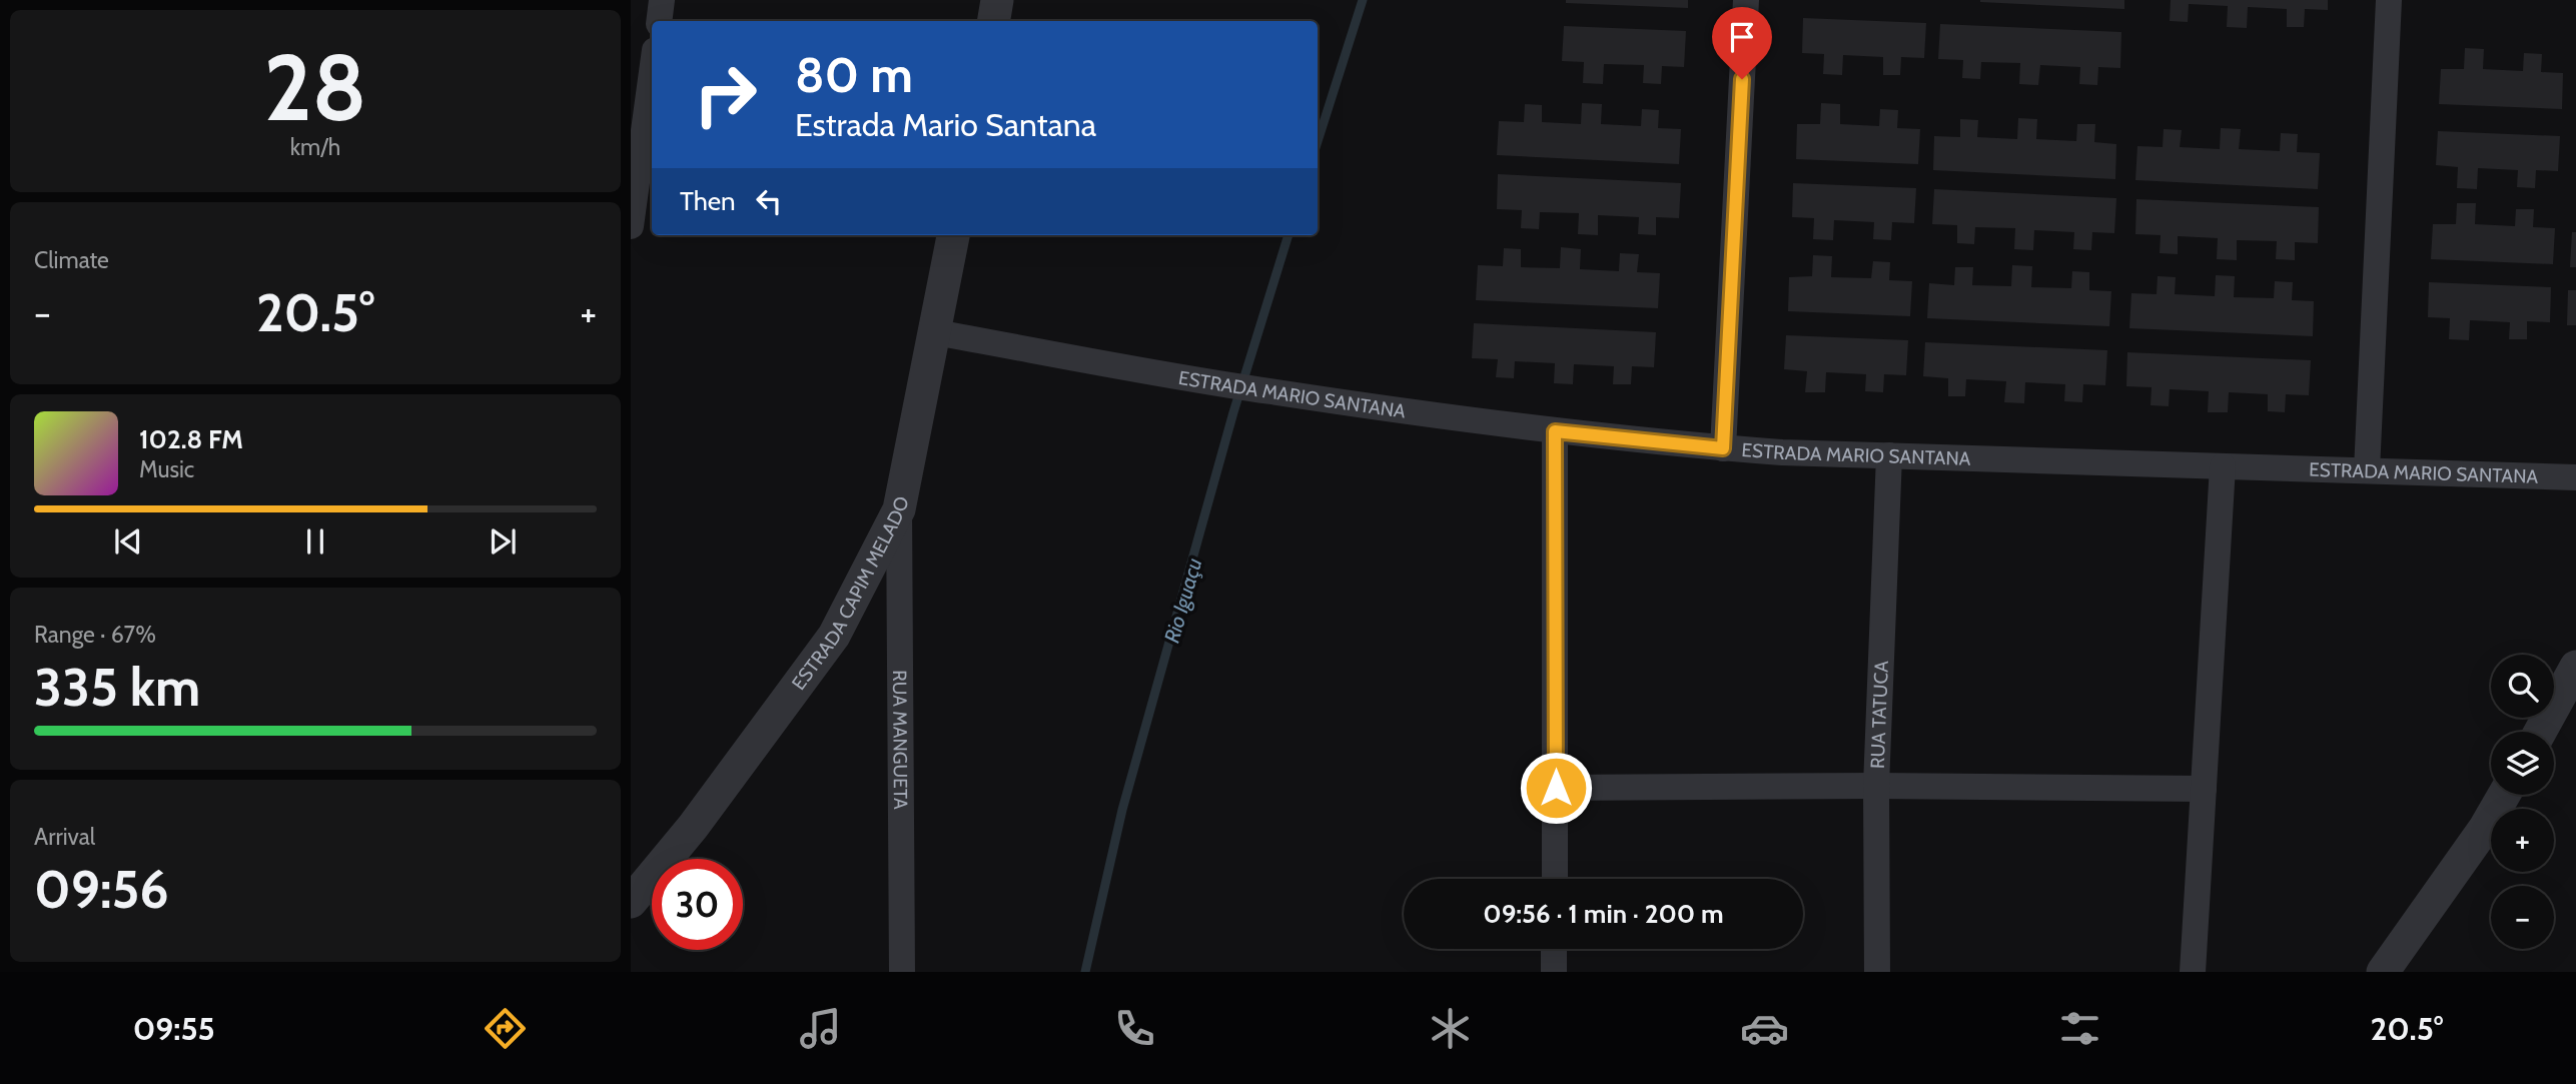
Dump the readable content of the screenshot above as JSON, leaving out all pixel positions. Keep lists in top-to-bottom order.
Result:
{
  "streets": {
    "street": [
      "ESTRADA MARIO SANTANA",
      "ESTRADA CAPIM MELADO",
      "RUA TATUCA",
      "RUA MANGUETA"
    ]
  },
  "crossings": [
    ["ESTRADA MARIO SANTANA", "ESTRADA CAPIM MELADO"],
    ["ESTRADA MARIO SANTANA", "RUA TATUCA"],
    ["ESTRADA CAPIM MELADO", "RUA MANGUETA"]
  ],
  "water": ["Rio Iguaçu"],
  "page": {
    "tile": [
      ["28", "km/h"],
      "Climate",
      ["Range · 67%", "335 km"],
      ["Arrival", "09:56"]
    ],
    "turn": ["80 m", "Estrada Mario Santana"],
    "then": "Then",
    "heat": ["−", "20.5°", "+"],
    "song": ["102.8 FM", "Music"],
    "map_buttons": ["+", "−"],
    "limit": "30",
    "trip": "09:56 · 1 min · 200 m",
    "tabs": ["09:55", "20.5°"]
  }
}
